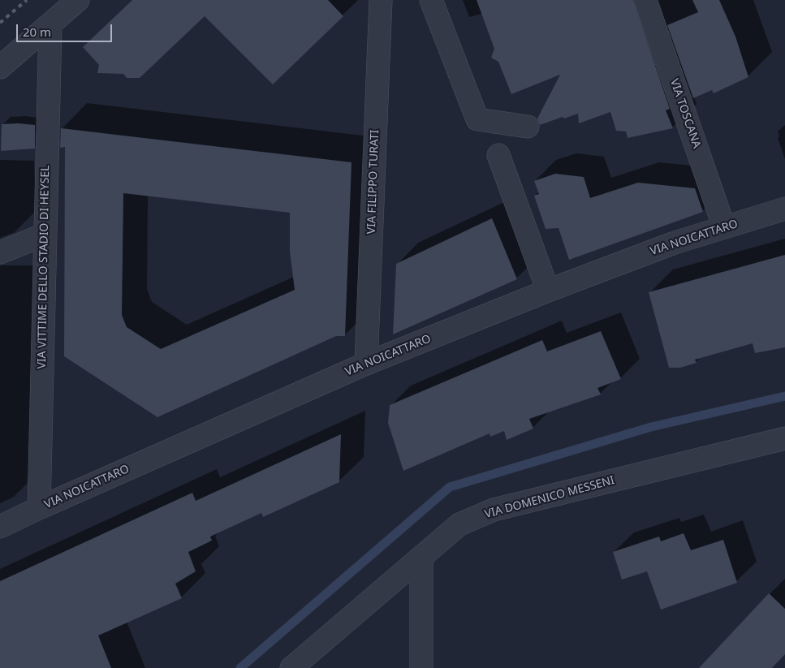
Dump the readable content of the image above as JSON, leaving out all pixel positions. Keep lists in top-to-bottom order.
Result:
{
  "streets": {
    "street": [
      "VIA TOSCANA",
      "VIA FILIPPO TURATI",
      "VIA NOICATTARO",
      "VIA VITTIME DELLO STADIO DI HEYSEL",
      "VIA DOMENICO MESSENI"
    ]
  },
  "crossings": [
    ["VIA TOSCANA", "VIA NOICATTARO"],
    ["VIA FILIPPO TURATI", "VIA NOICATTARO"],
    ["VIA NOICATTARO", "VIA VITTIME DELLO STADIO DI HEYSEL"]
  ],
  "scale_bar": "20 m"
}
